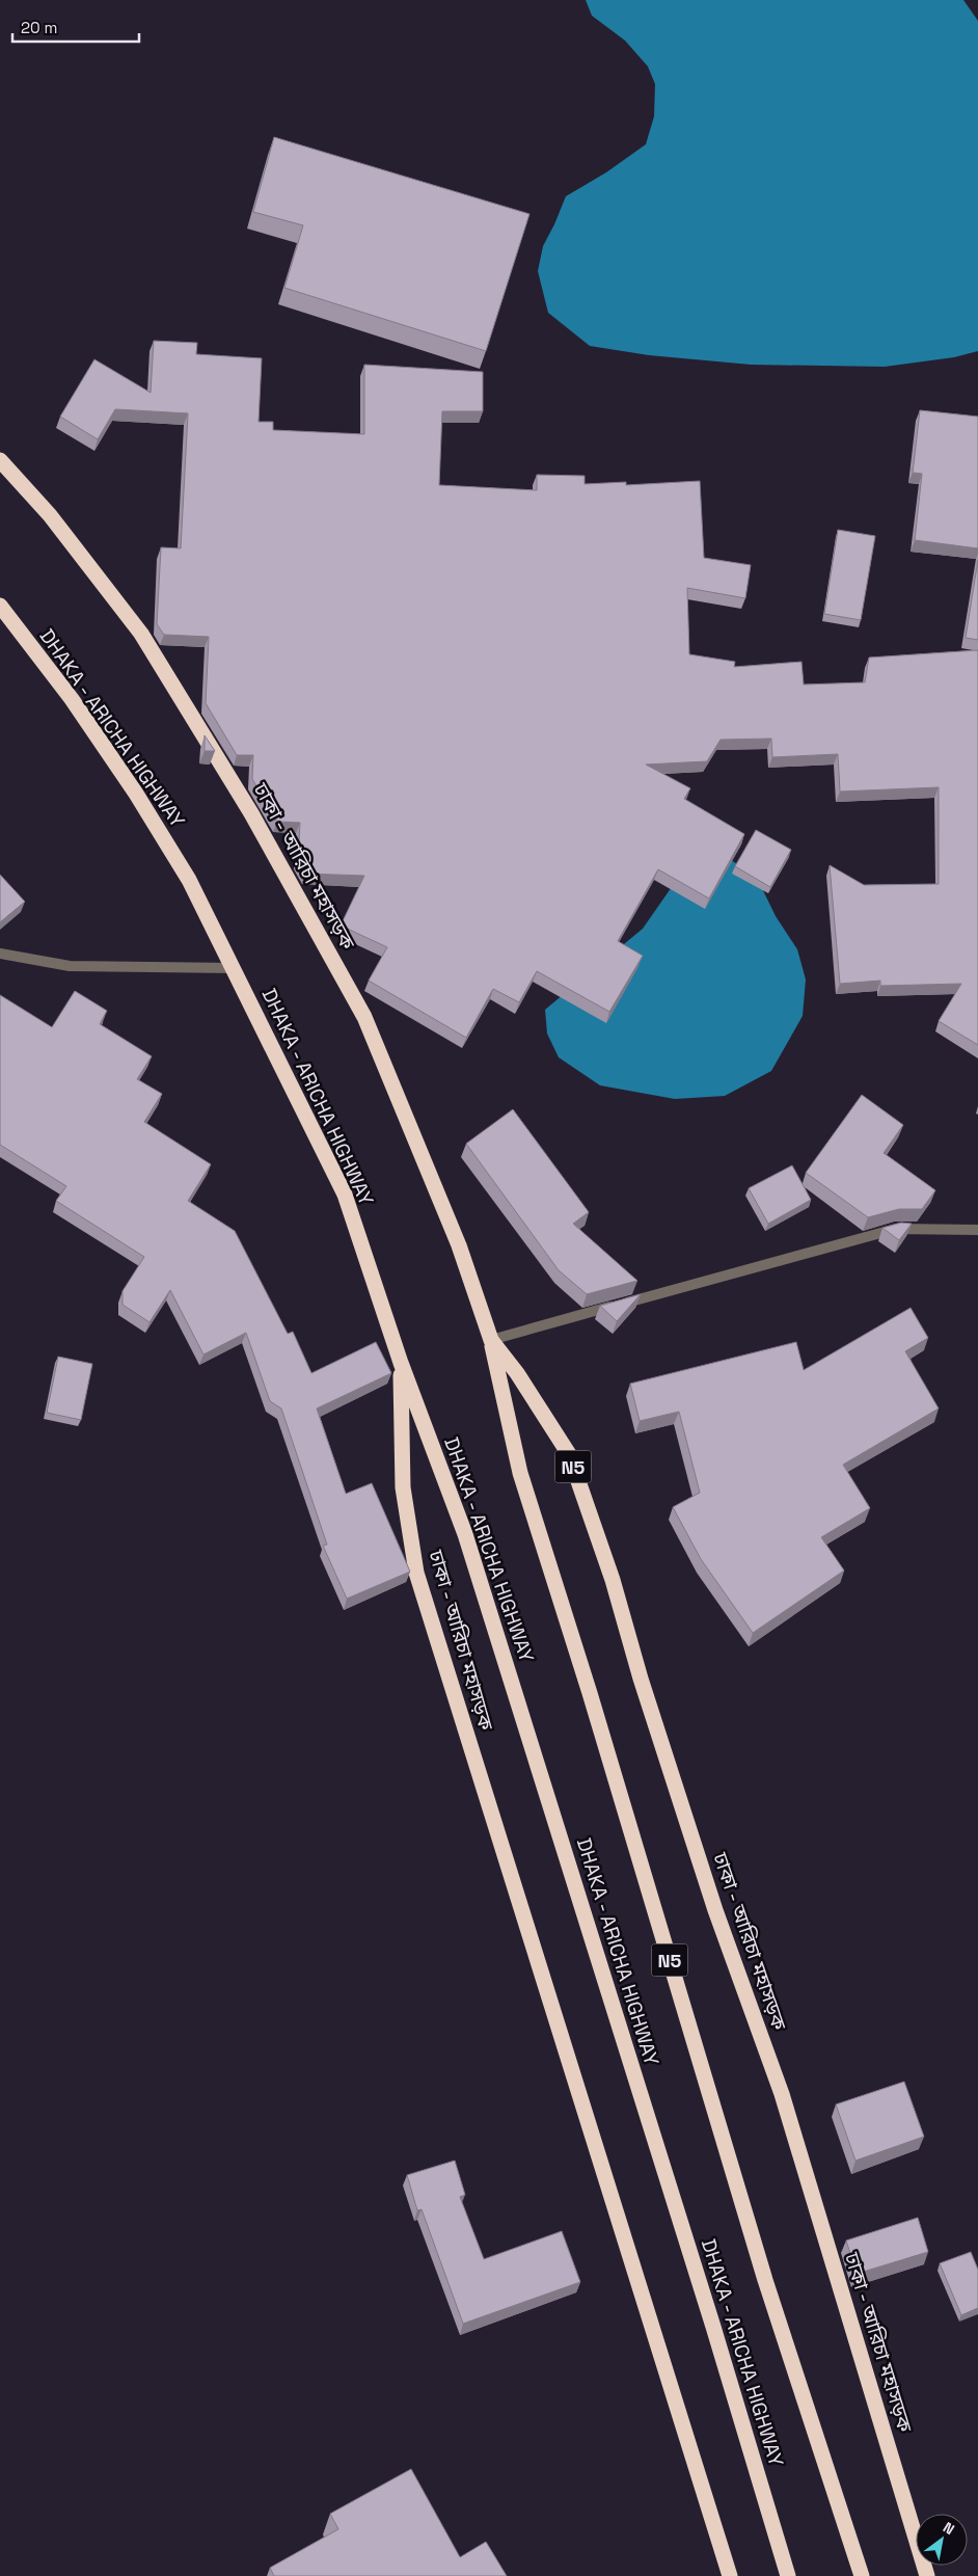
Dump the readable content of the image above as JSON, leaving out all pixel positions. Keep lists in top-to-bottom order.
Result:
{
  "streets": {
    "highway": ["DHAKA - ARICHA HIGHWAY", "ঢাকা - আরিচা মহাসড়ক", "N5"]
  },
  "crossings": [
    ["DHAKA - ARICHA HIGHWAY", "ঢাকা - আরিচা মহাসড়ক"]
  ],
  "scale_bar": "20 m",
  "north": "top right"
}
